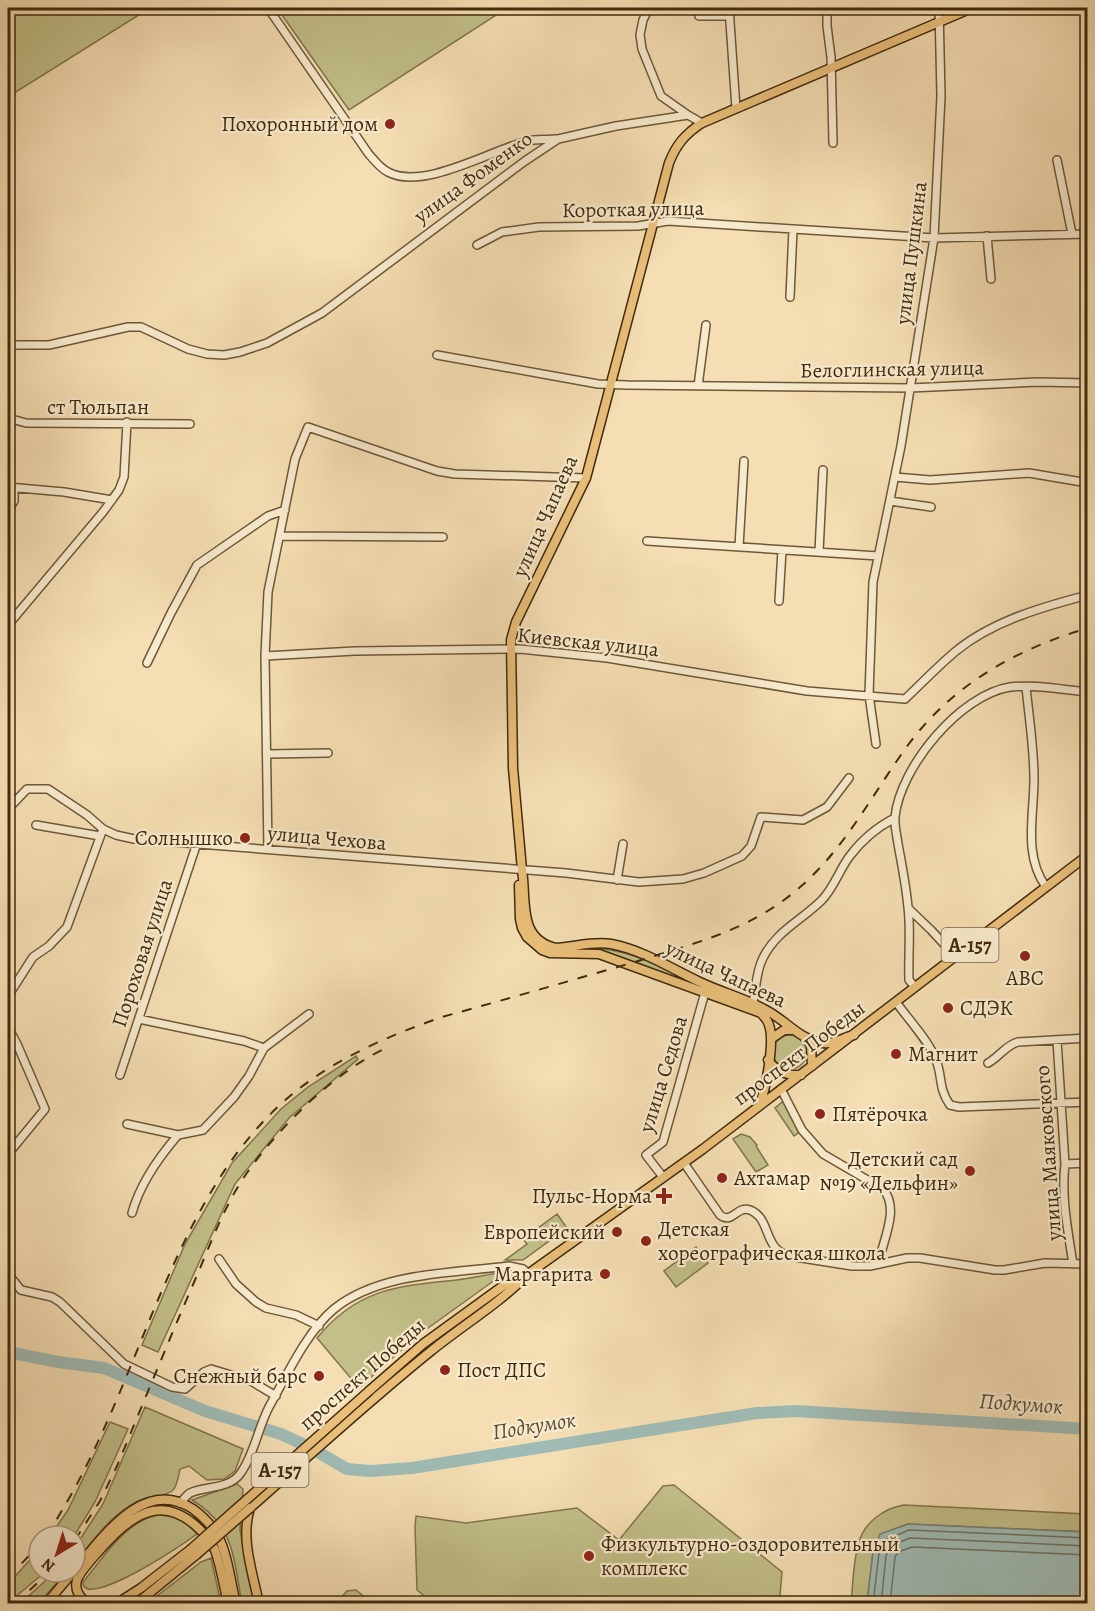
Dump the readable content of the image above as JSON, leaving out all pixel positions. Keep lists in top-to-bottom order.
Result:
{
  "streets": {
    "main road": ["улица Чапаева", "А-157", "проспект Победы"],
    "street": [
      "улица Фоменко",
      "Короткая улица",
      "улица Пушкина",
      "Белоглинская улица",
      "ст Тюльпан",
      "Киевская улица",
      "улица Чехова",
      "Пороховая улица",
      "улица Седова",
      "улица Маяковского"
    ]
  },
  "crossings": [
    ["Короткая улица", "улица Пушкина"],
    ["Короткая улица", "улица Чапаева"],
    ["улица Пушкина", "Белоглинская улица"],
    ["улица Пушкина", "Киевская улица"],
    ["Белоглинская улица", "улица Чапаева"],
    ["улица Чапаева", "Киевская улица"],
    ["улица Чапаева", "улица Чехова"],
    ["улица Чапаева", "проспект Победы"],
    ["улица Чехова", "Пороховая улица"],
    ["проспект Победы", "улица Седова"]
  ],
  "water": ["Подкумок"],
  "places": {
    "other": [
      "Похоронный дом",
      "Солнышко",
      "ABC",
      "СДЭК",
      "Магнит",
      "Пятёрочка",
      "Детский сад №19 «Дельфин»",
      "Ахтамар",
      "Европейский",
      "Детская хореографическая школа",
      "Маргарита",
      "Пост ДПС",
      "Снежный барс",
      "Физкультурно-оздоровительный комплекс"
    ],
    "health": ["Пульс-Норма"]
  },
  "north": "bottom left"
}
